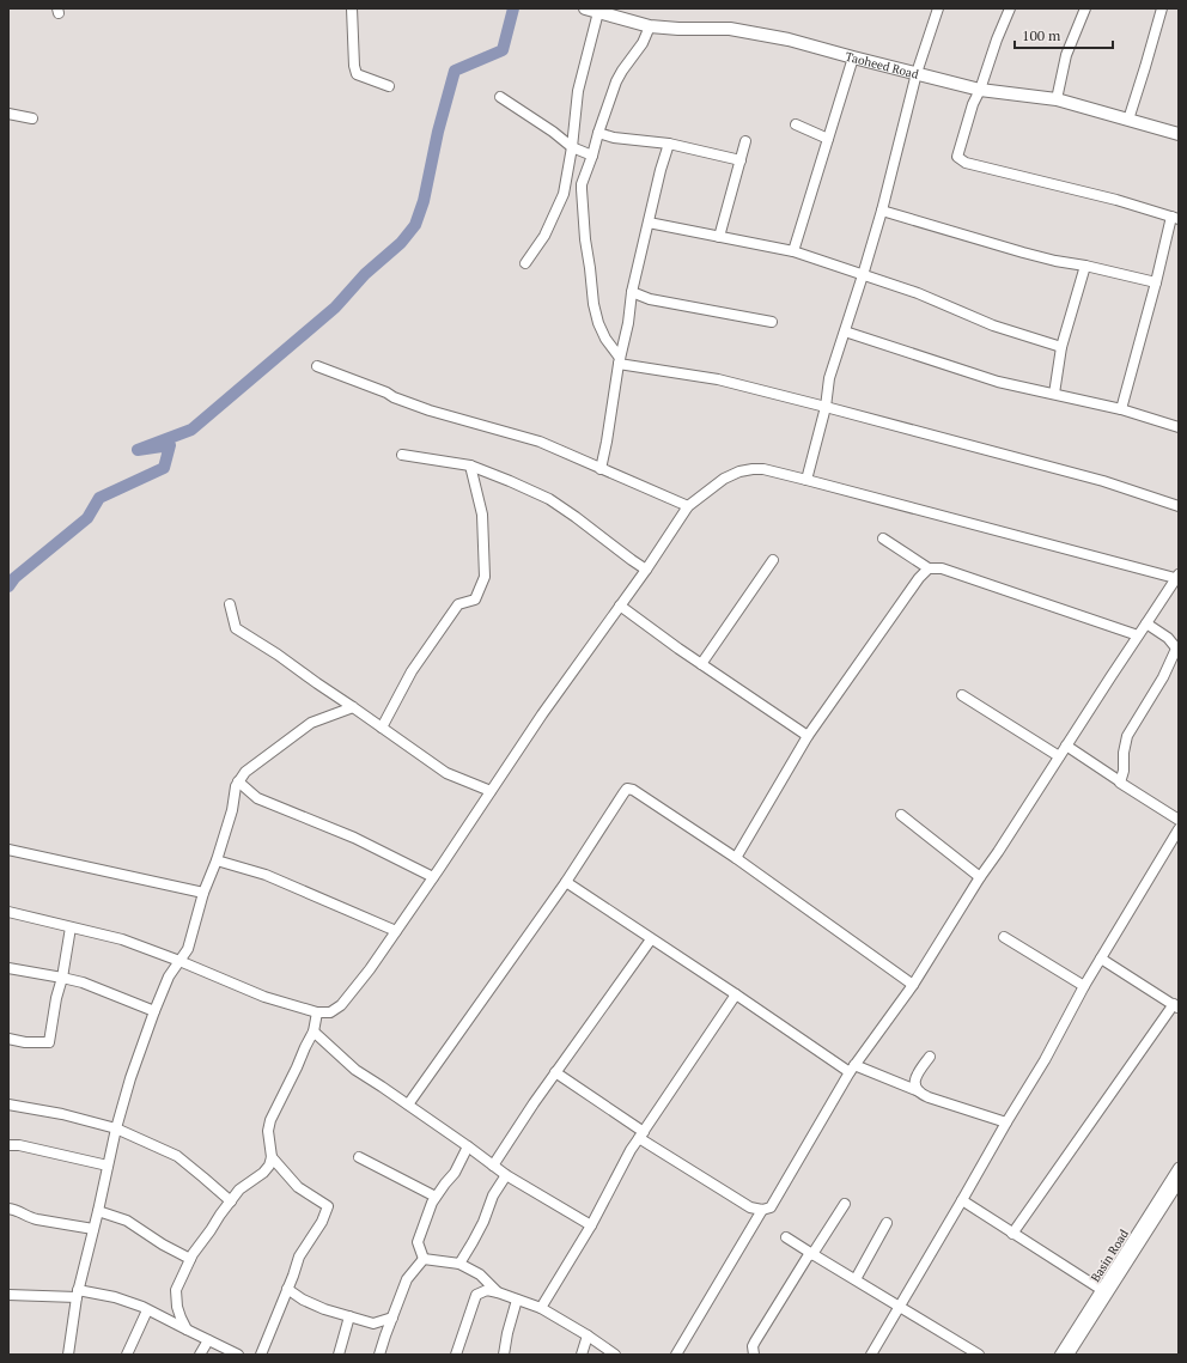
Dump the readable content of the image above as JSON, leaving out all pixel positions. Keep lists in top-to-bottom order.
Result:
{
  "streets": {
    "main road": ["Taoheed Road"],
    "street": ["Basin Road"]
  },
  "scale_bar": "100 m"
}
